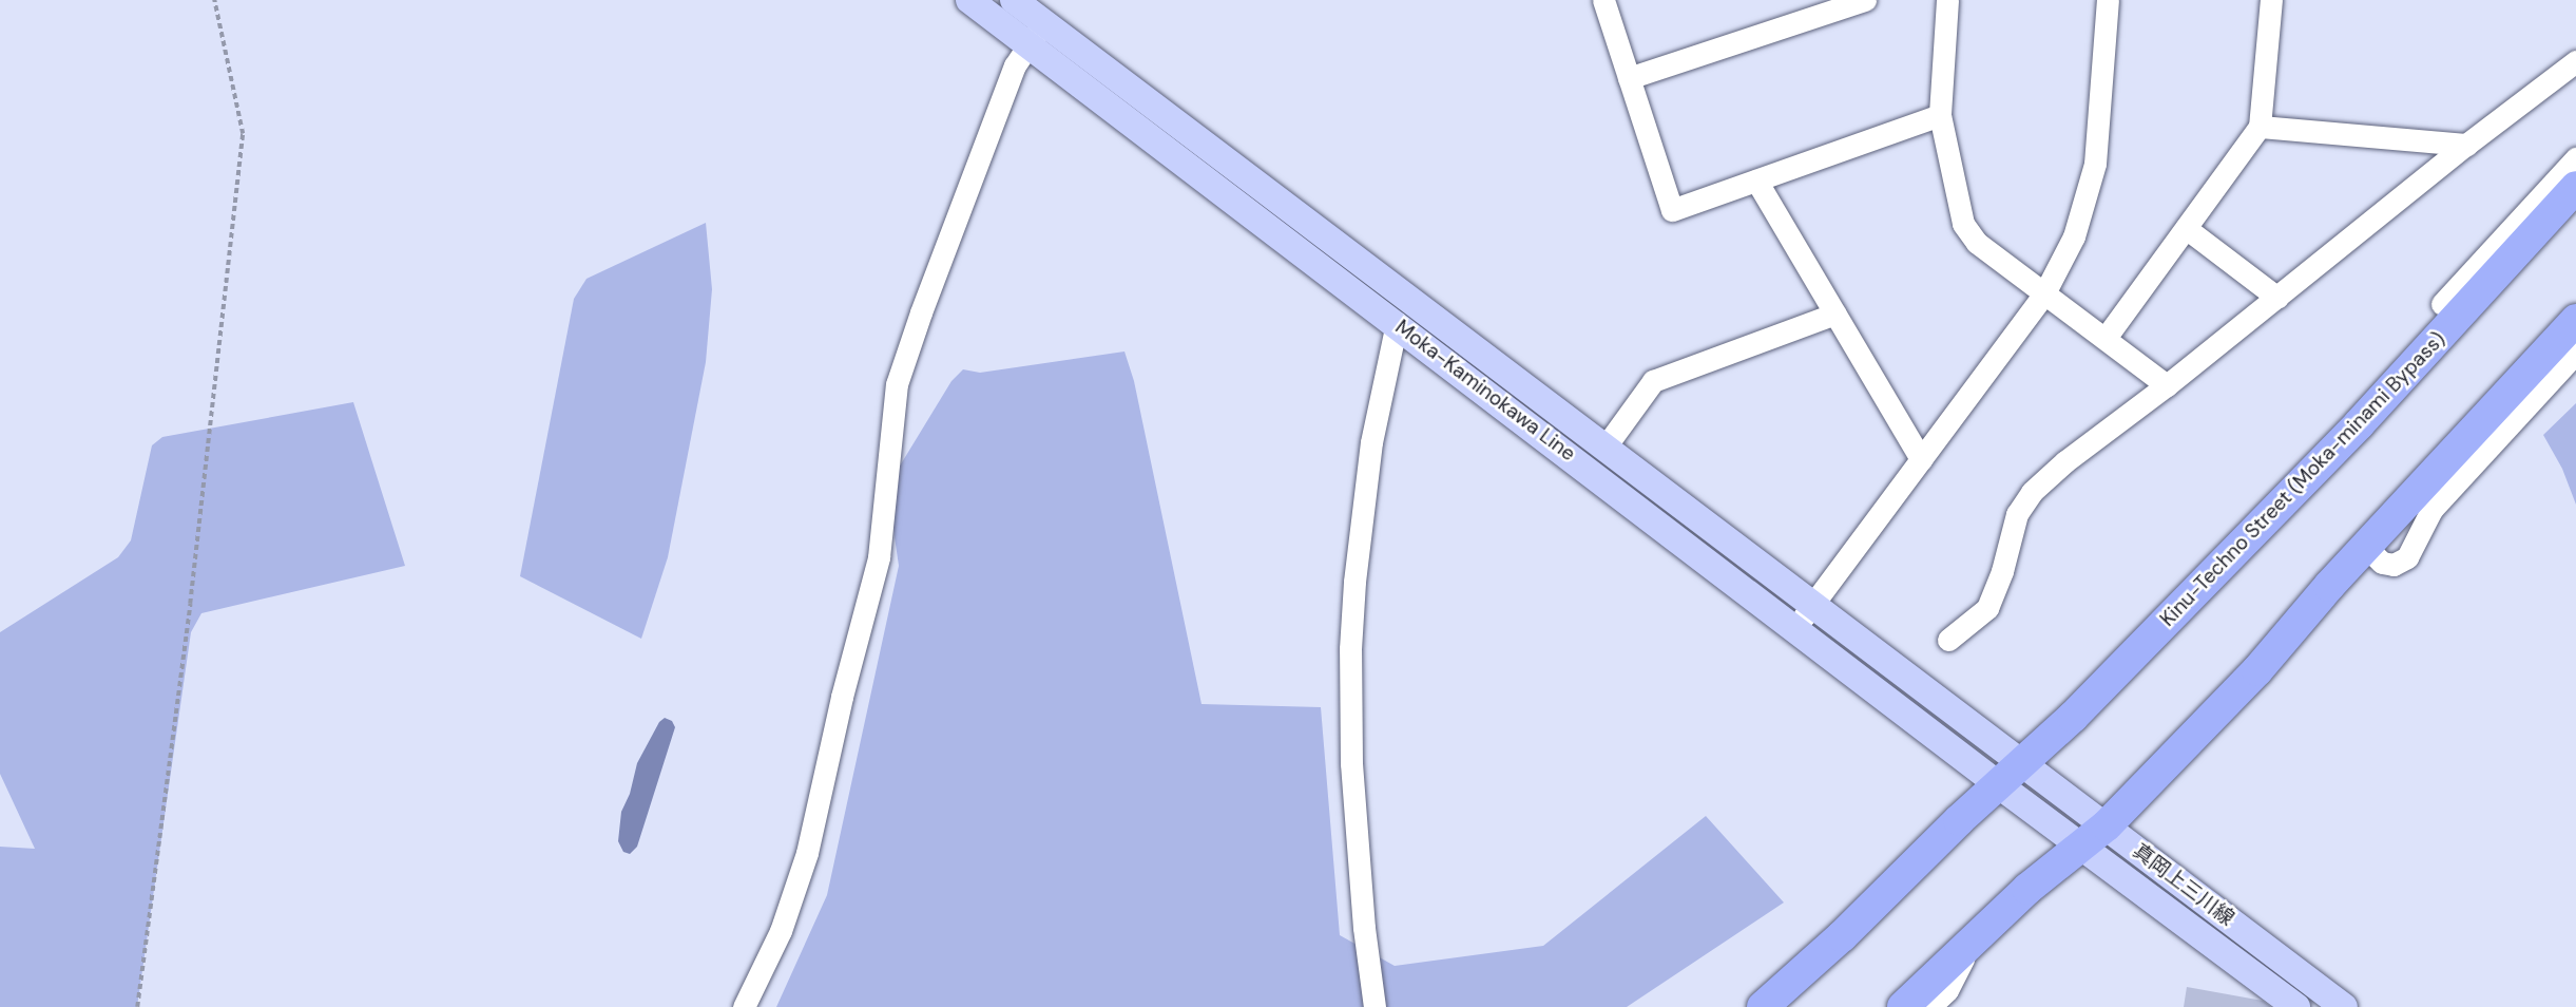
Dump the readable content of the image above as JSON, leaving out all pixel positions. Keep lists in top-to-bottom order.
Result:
{
  "streets": {
    "highway": ["Kinu-Techno Street (Moka-minami Bypass)"],
    "main road": ["Moka-Kaminokawa Line", "真岡上三川線"]
  },
  "crossings": [
    ["Moka-Kaminokawa Line", "Kinu-Techno Street (Moka-minami Bypass)"],
    ["Moka-Kaminokawa Line", "真岡上三川線"],
    ["Kinu-Techno Street (Moka-minami Bypass)", "真岡上三川線"]
  ]
}
